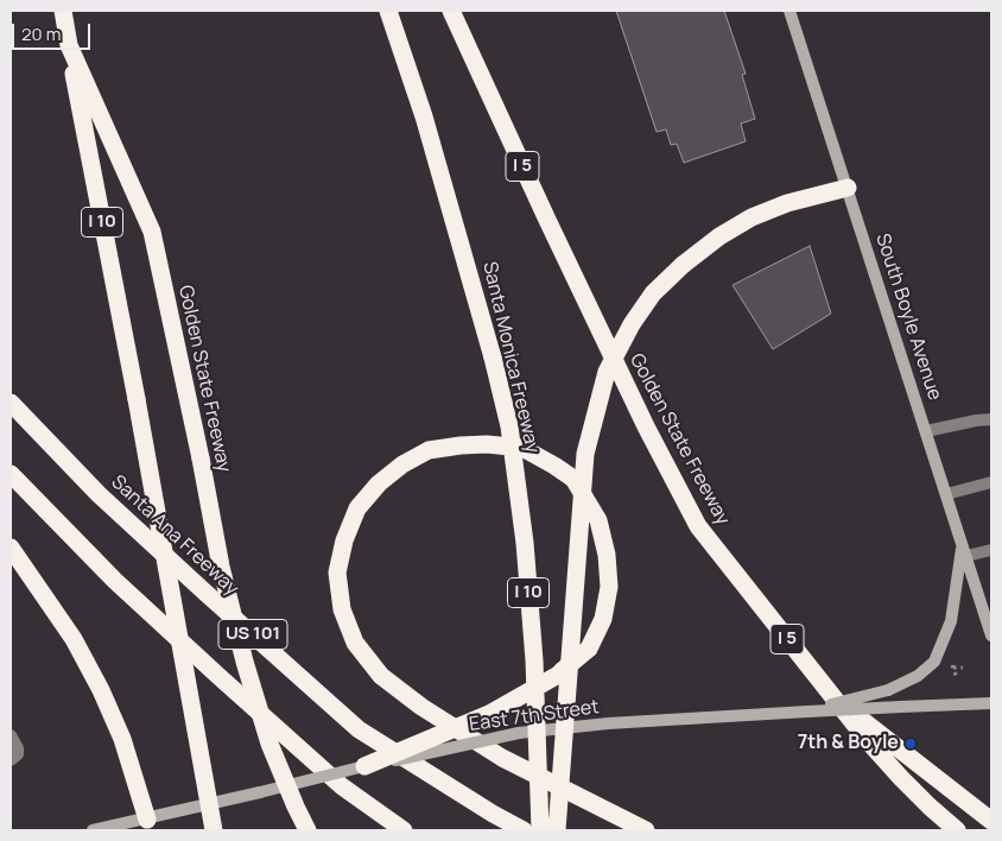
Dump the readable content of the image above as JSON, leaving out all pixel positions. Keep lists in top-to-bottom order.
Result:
{
  "streets": {
    "highway": [
      "I 5",
      "I 10",
      "Santa Monica Freeway",
      "Golden State Freeway",
      "Santa Ana Freeway",
      "US 101"
    ],
    "main road": ["South Boyle Avenue", "East 7th Street"]
  },
  "crossings": [
    ["I 10", "Golden State Freeway"]
  ],
  "places": ["7th & Boyle"],
  "scale_bar": "20 m"
}
